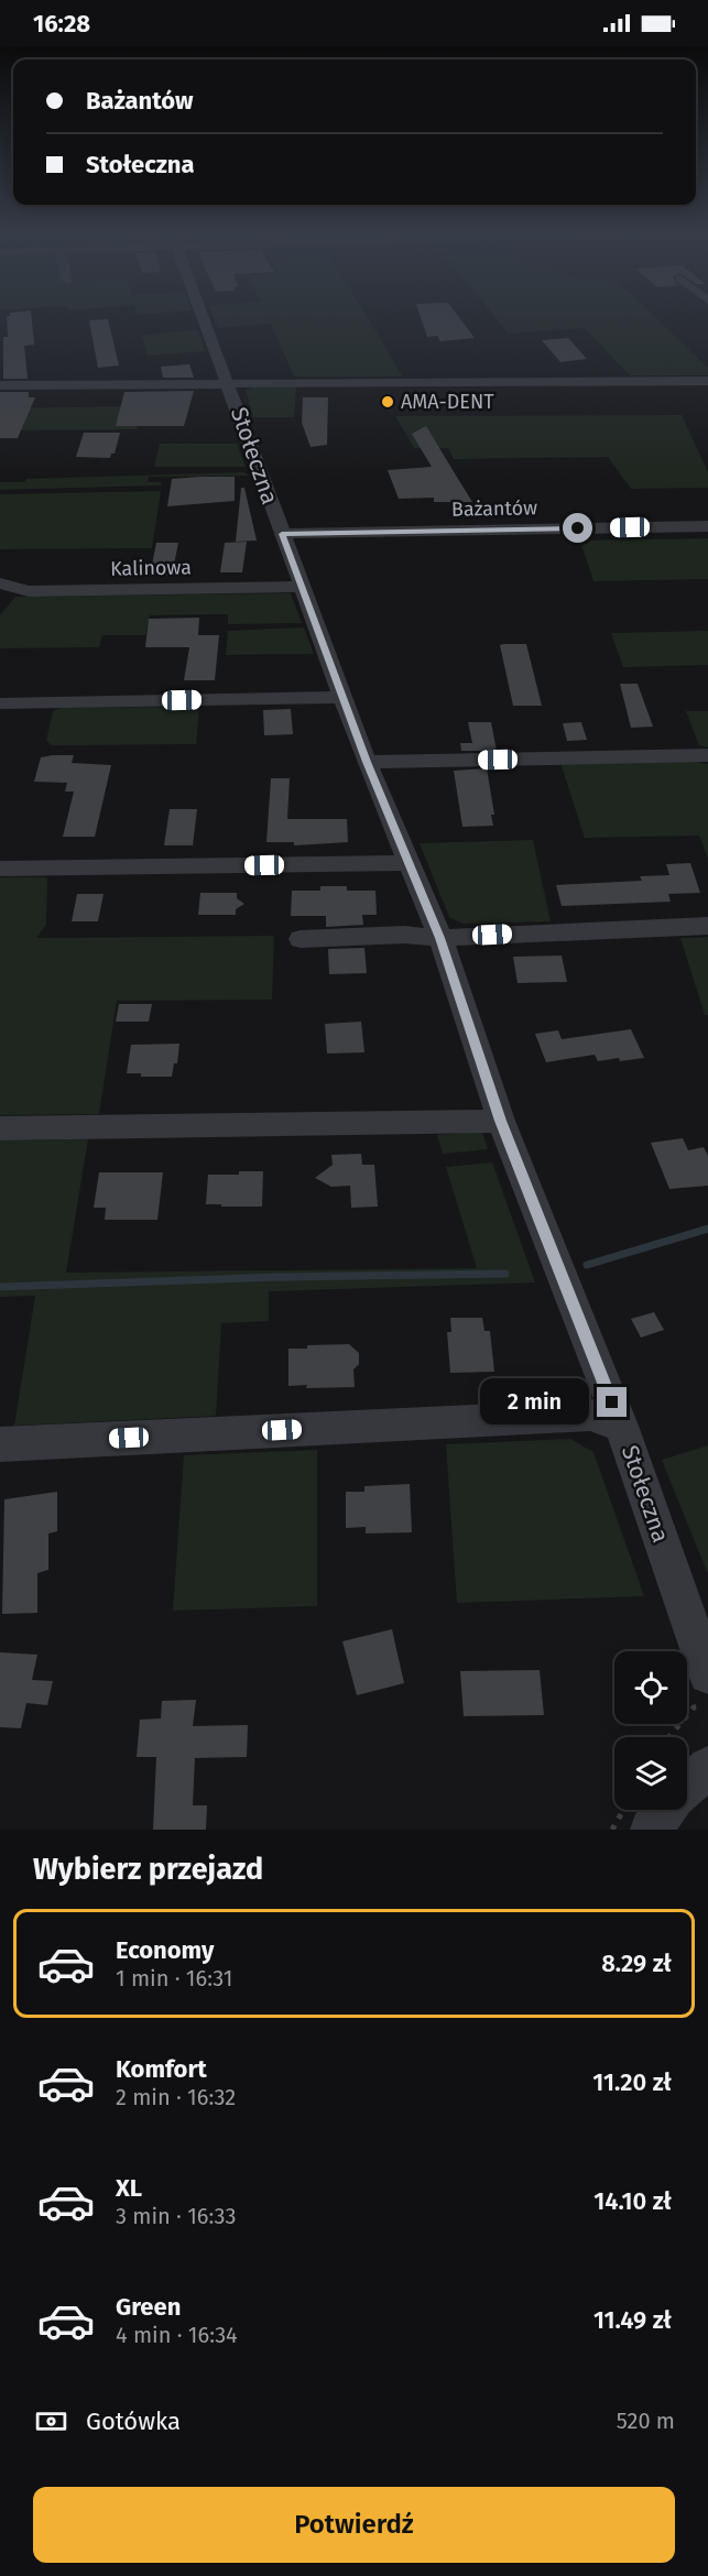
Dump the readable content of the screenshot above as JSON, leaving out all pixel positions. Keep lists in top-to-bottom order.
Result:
{
  "streets": {
    "street": ["Stołeczna", "Bażantów", "Kalinowa"]
  },
  "crossings": [
    ["Stołeczna", "Bażantów"],
    ["Stołeczna", "Kalinowa"]
  ],
  "places": ["AMA-DENT"],
  "page": {
    "status": "16:28",
    "banner": ["Bażantów", "Stołeczna"],
    "bubble": "2 min",
    "heading": "Wybierz przejazd",
    "list": [
      {
        "name": "Economy",
        "note": "1 min · 16:31",
        "value": "8.29 zł"
      },
      {
        "name": "Komfort",
        "note": "2 min · 16:32",
        "value": "11.20 zł"
      },
      {
        "name": "XL",
        "note": "3 min · 16:33",
        "value": "14.10 zł"
      },
      {
        "name": "Green",
        "note": "4 min · 16:34",
        "value": "11.49 zł"
      }
    ],
    "pay": ["Gotówka", "520 m"],
    "buttons": "Potwierdź"
  }
}
